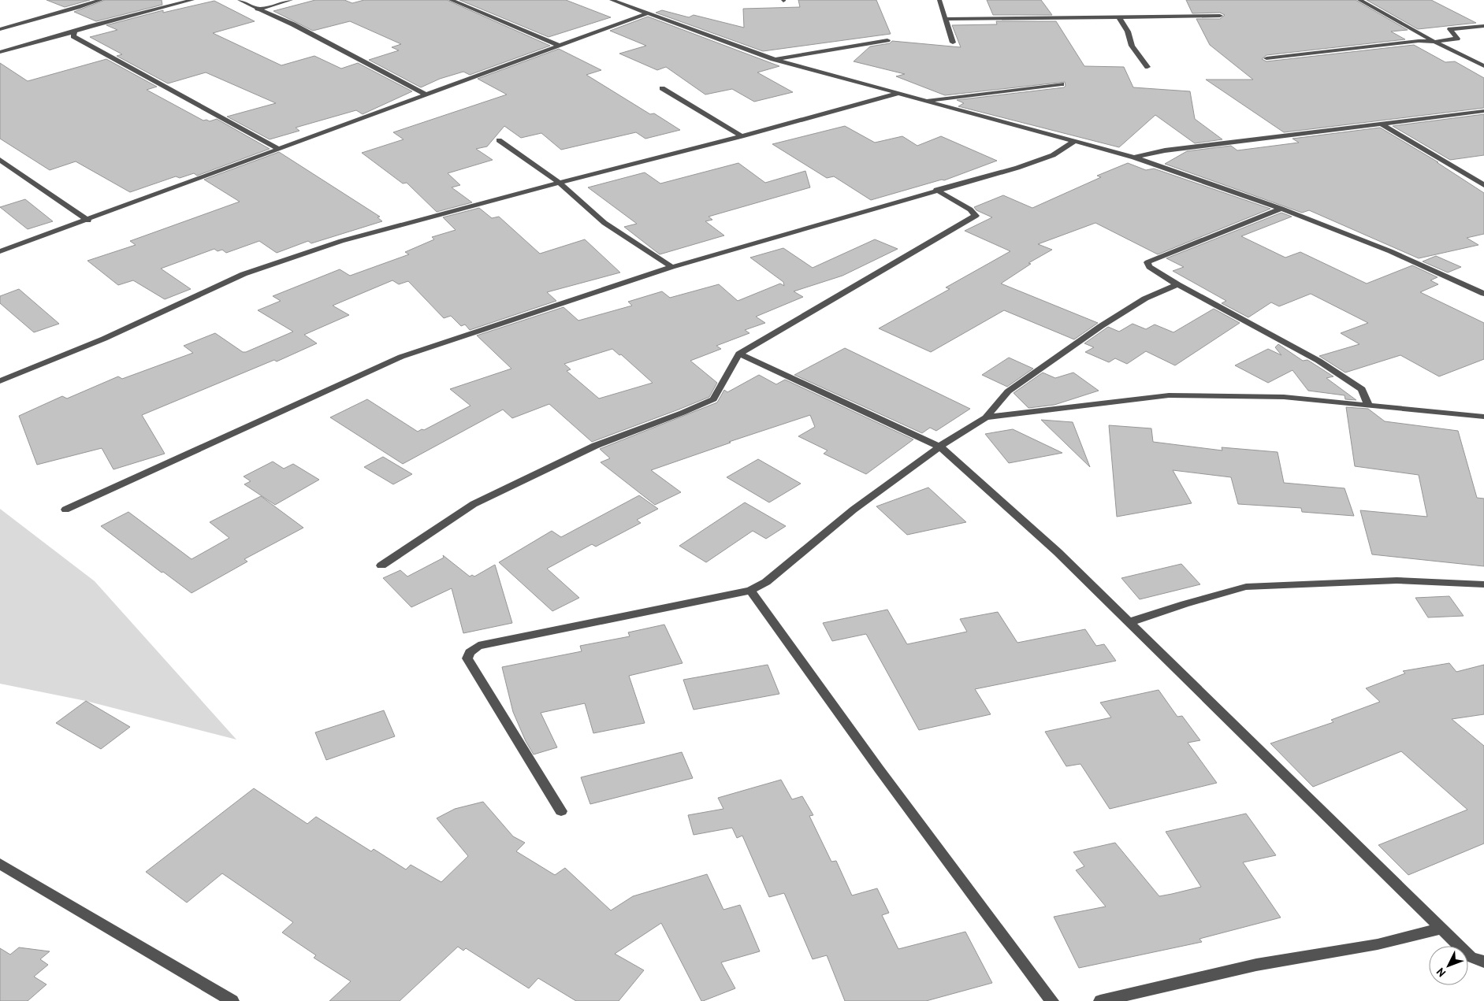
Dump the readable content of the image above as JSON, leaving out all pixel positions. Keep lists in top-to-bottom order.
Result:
{
  "north": "bottom left"
}
